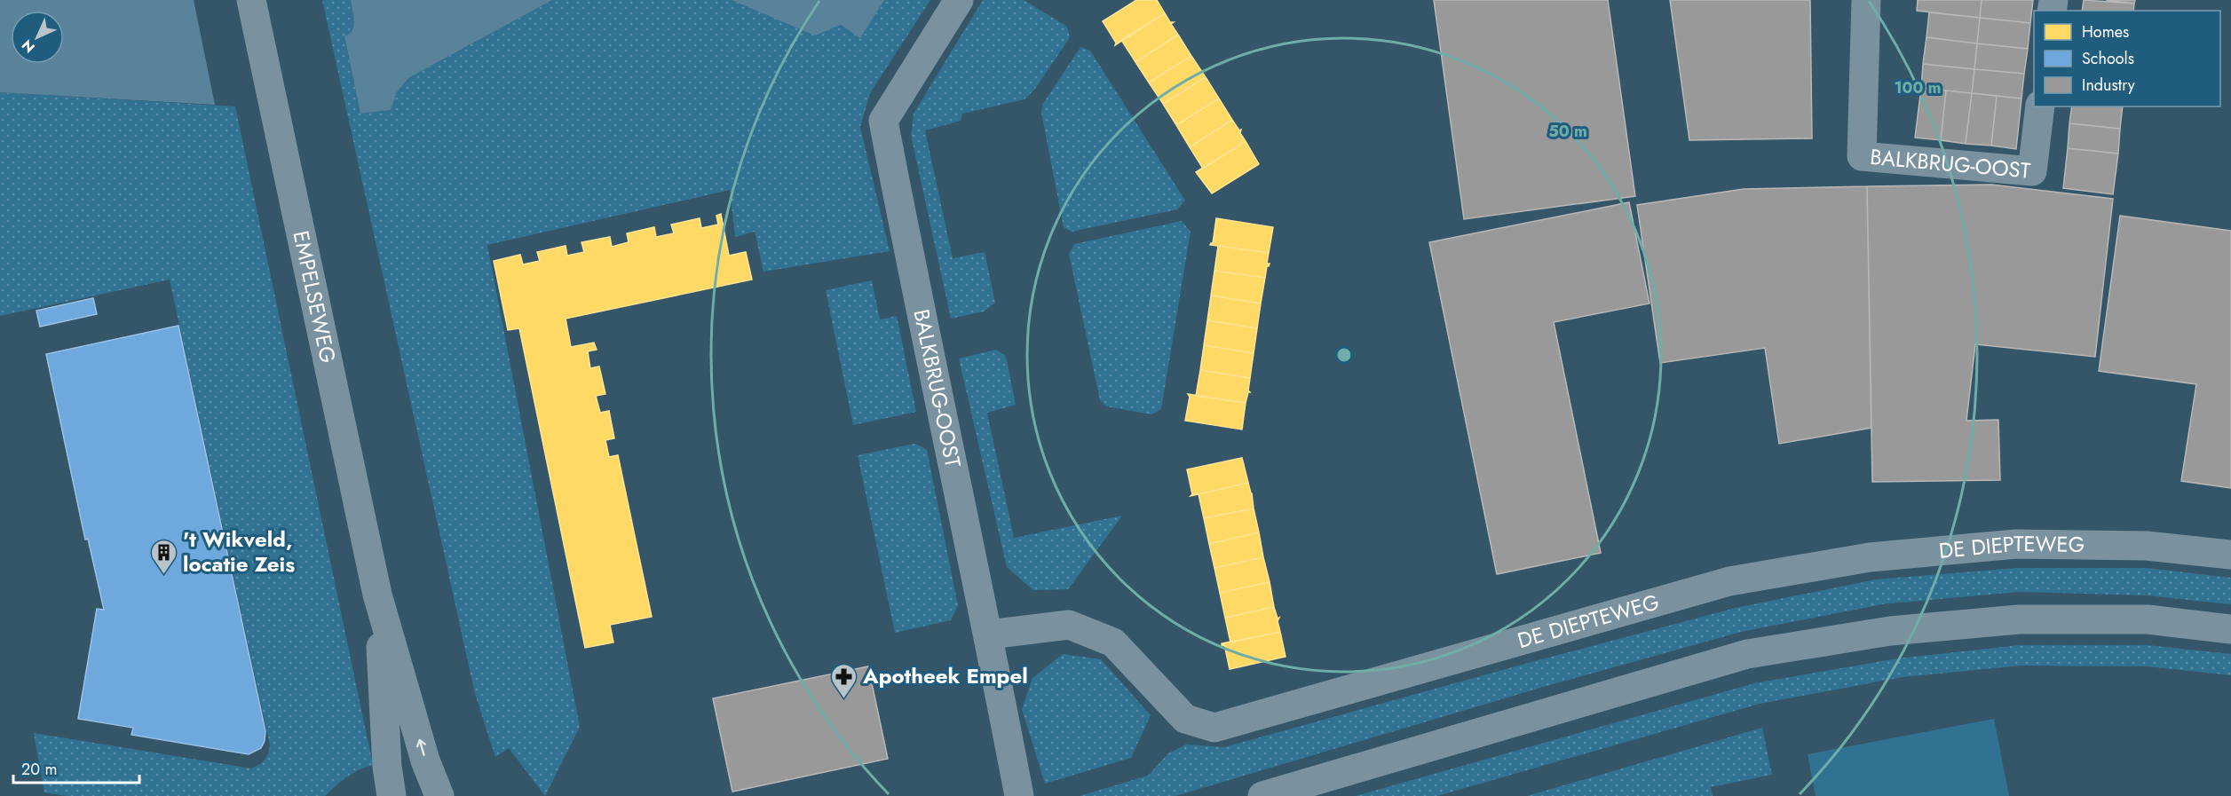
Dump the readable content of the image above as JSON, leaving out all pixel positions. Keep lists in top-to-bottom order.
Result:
{
  "streets": {
    "street": ["BALKBRUG-OOST", "EMPELSEWEG", "DE DIEPTEWEG"]
  },
  "crossings": [
    ["BALKBRUG-OOST", "DE DIEPTEWEG"]
  ],
  "places": {
    "building": ["'t Wikveld, locatie Zeis"],
    "pharmacy": ["Apotheek Empel"]
  },
  "legend": ["Homes", "Schools", "Industry"],
  "scale_bar": "20 m",
  "north": "bottom left",
  "rings": ["100 m", "50 m"]
}
